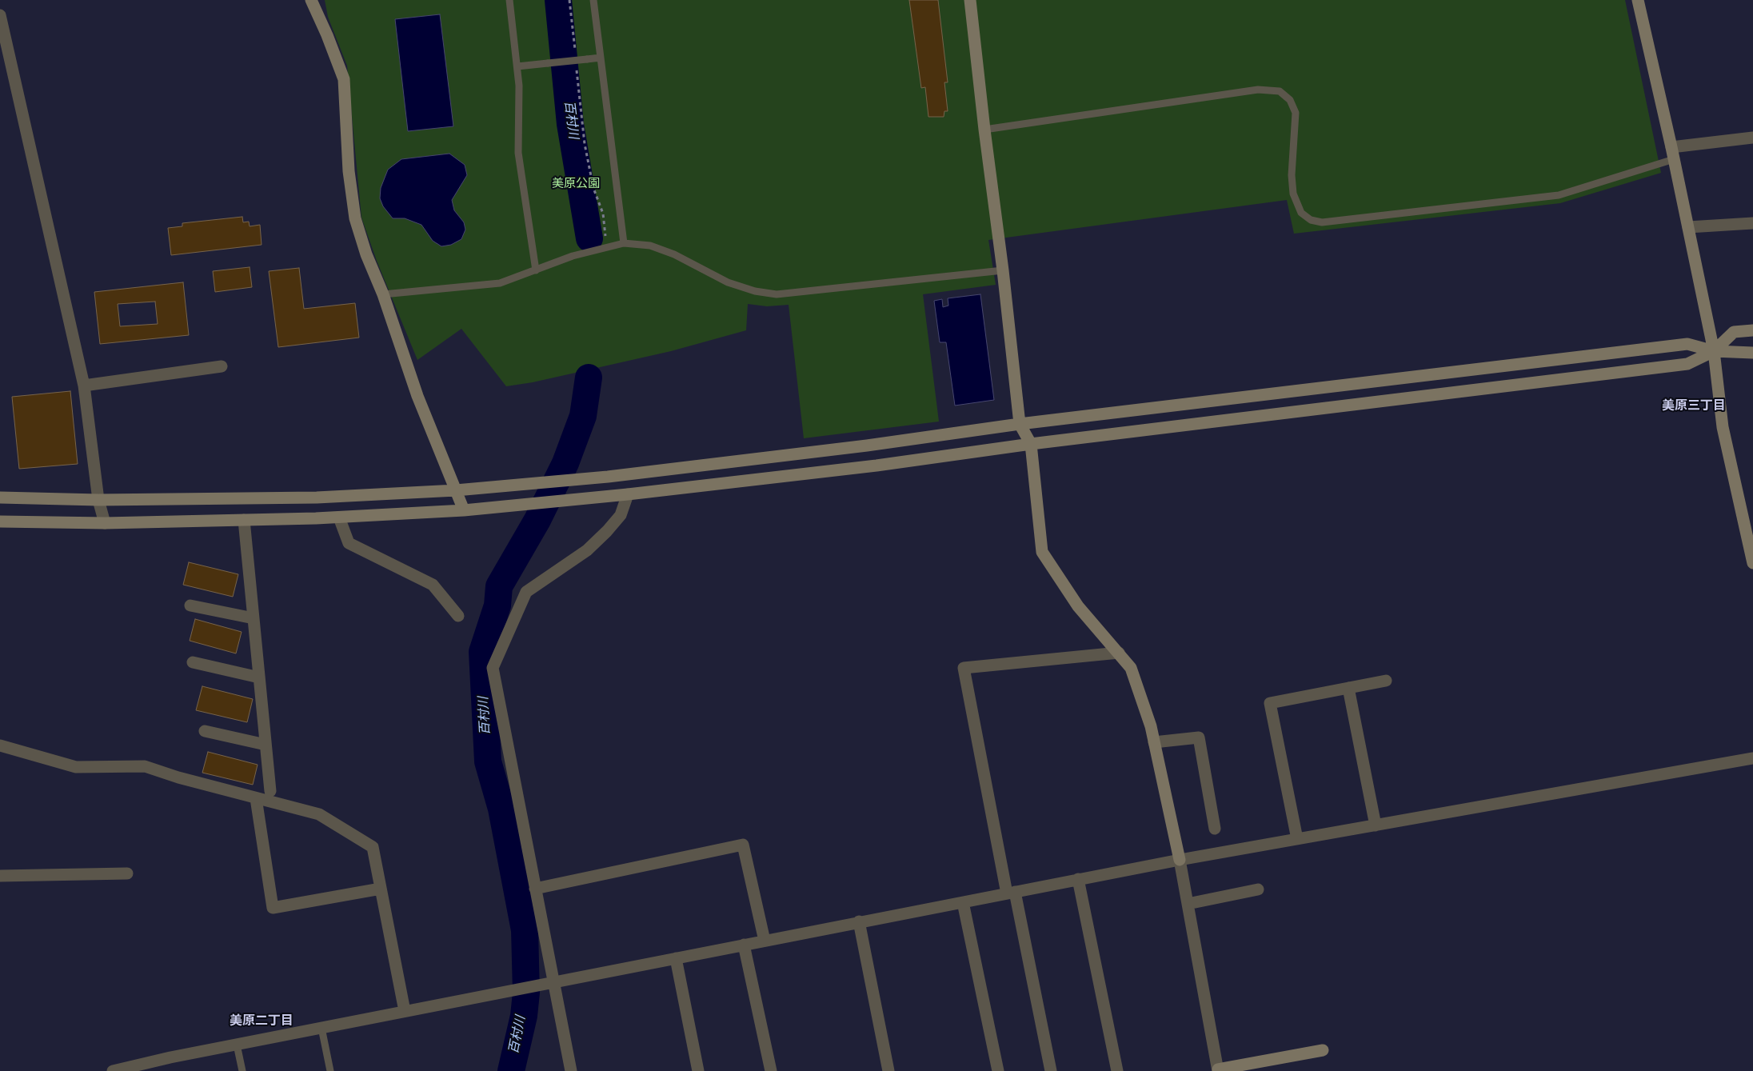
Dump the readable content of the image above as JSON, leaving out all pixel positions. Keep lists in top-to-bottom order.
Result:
{
  "districts": ["美原三丁目", "美原二丁目"],
  "water": ["百村川"],
  "parks": ["美原公園"]
}
